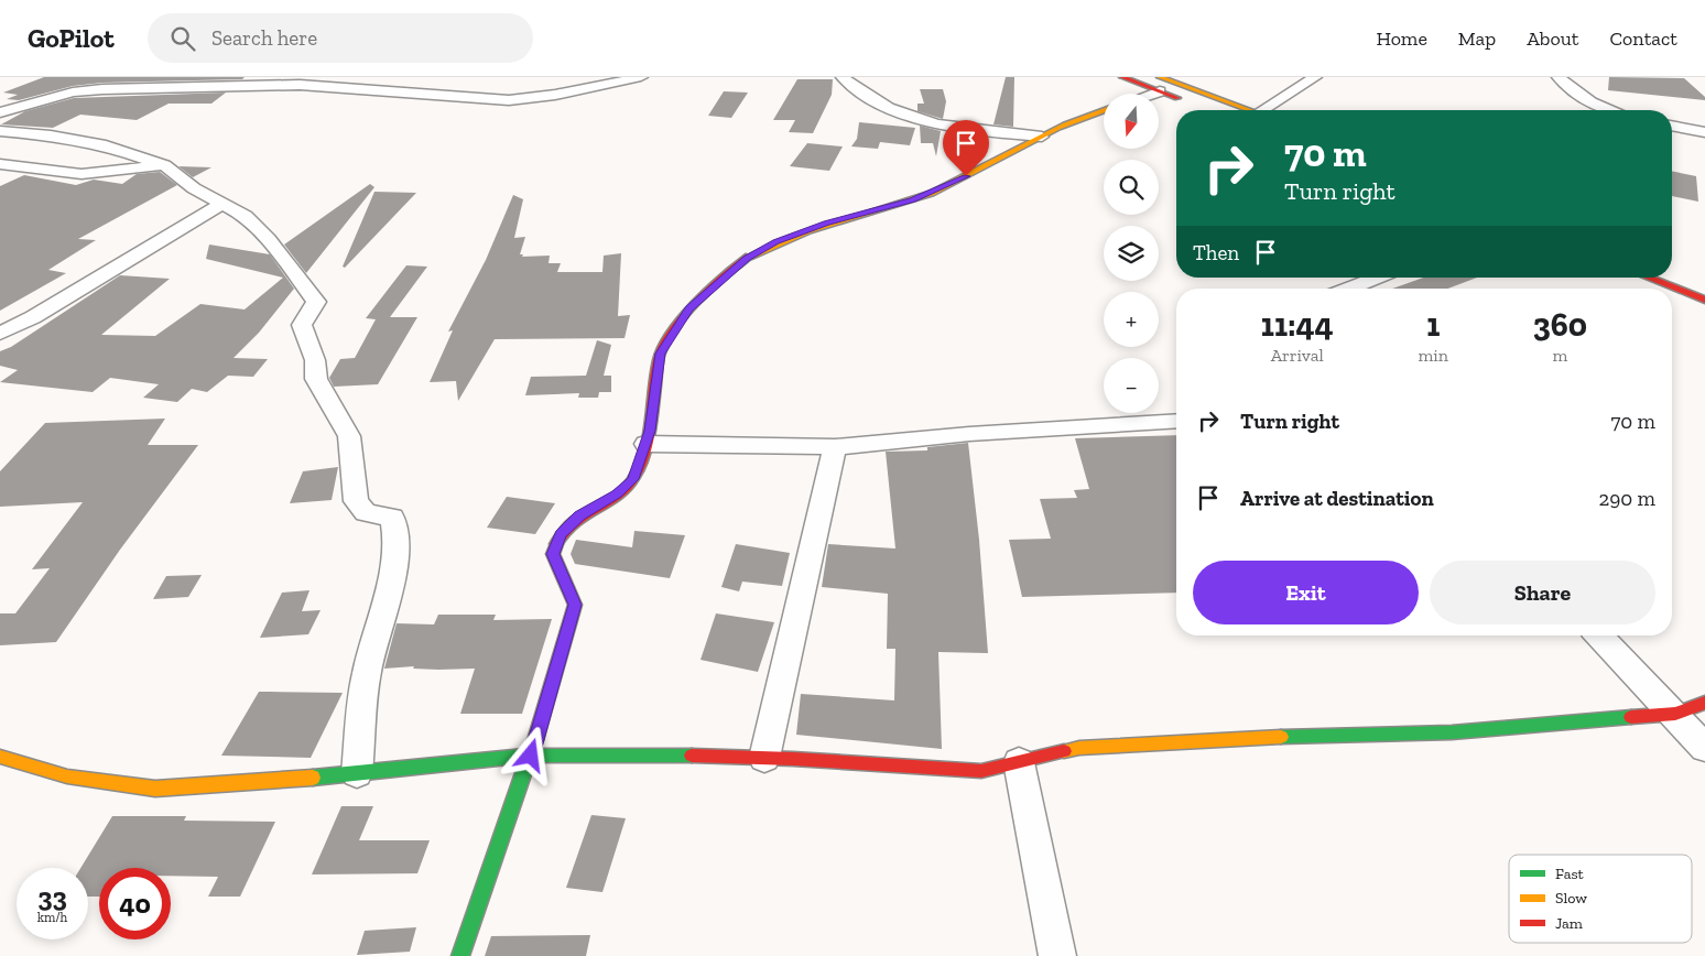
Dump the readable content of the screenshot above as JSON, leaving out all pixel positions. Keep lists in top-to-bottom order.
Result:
{
  "legend": ["Fast", "Slow", "Jam"],
  "north": "bottom",
  "page": {
    "header": "GoPilot",
    "search": "Search here",
    "nav": [
      "Home",
      "Map",
      "About",
      "Contact"
    ],
    "map_buttons": ["+", "−"],
    "turn": ["70 m", "Turn right"],
    "then": "Then",
    "eta": [
      "11:44",
      "Arrival",
      "1",
      "min",
      "360",
      "m"
    ],
    "list": [
      {
        "name": "Turn right",
        "value": "70 m"
      },
      {
        "name": "Arrive at destination",
        "value": "290 m"
      }
    ],
    "buttons": ["Exit", "Share"],
    "speed": "33 km/h",
    "limit": "40"
  }
}
